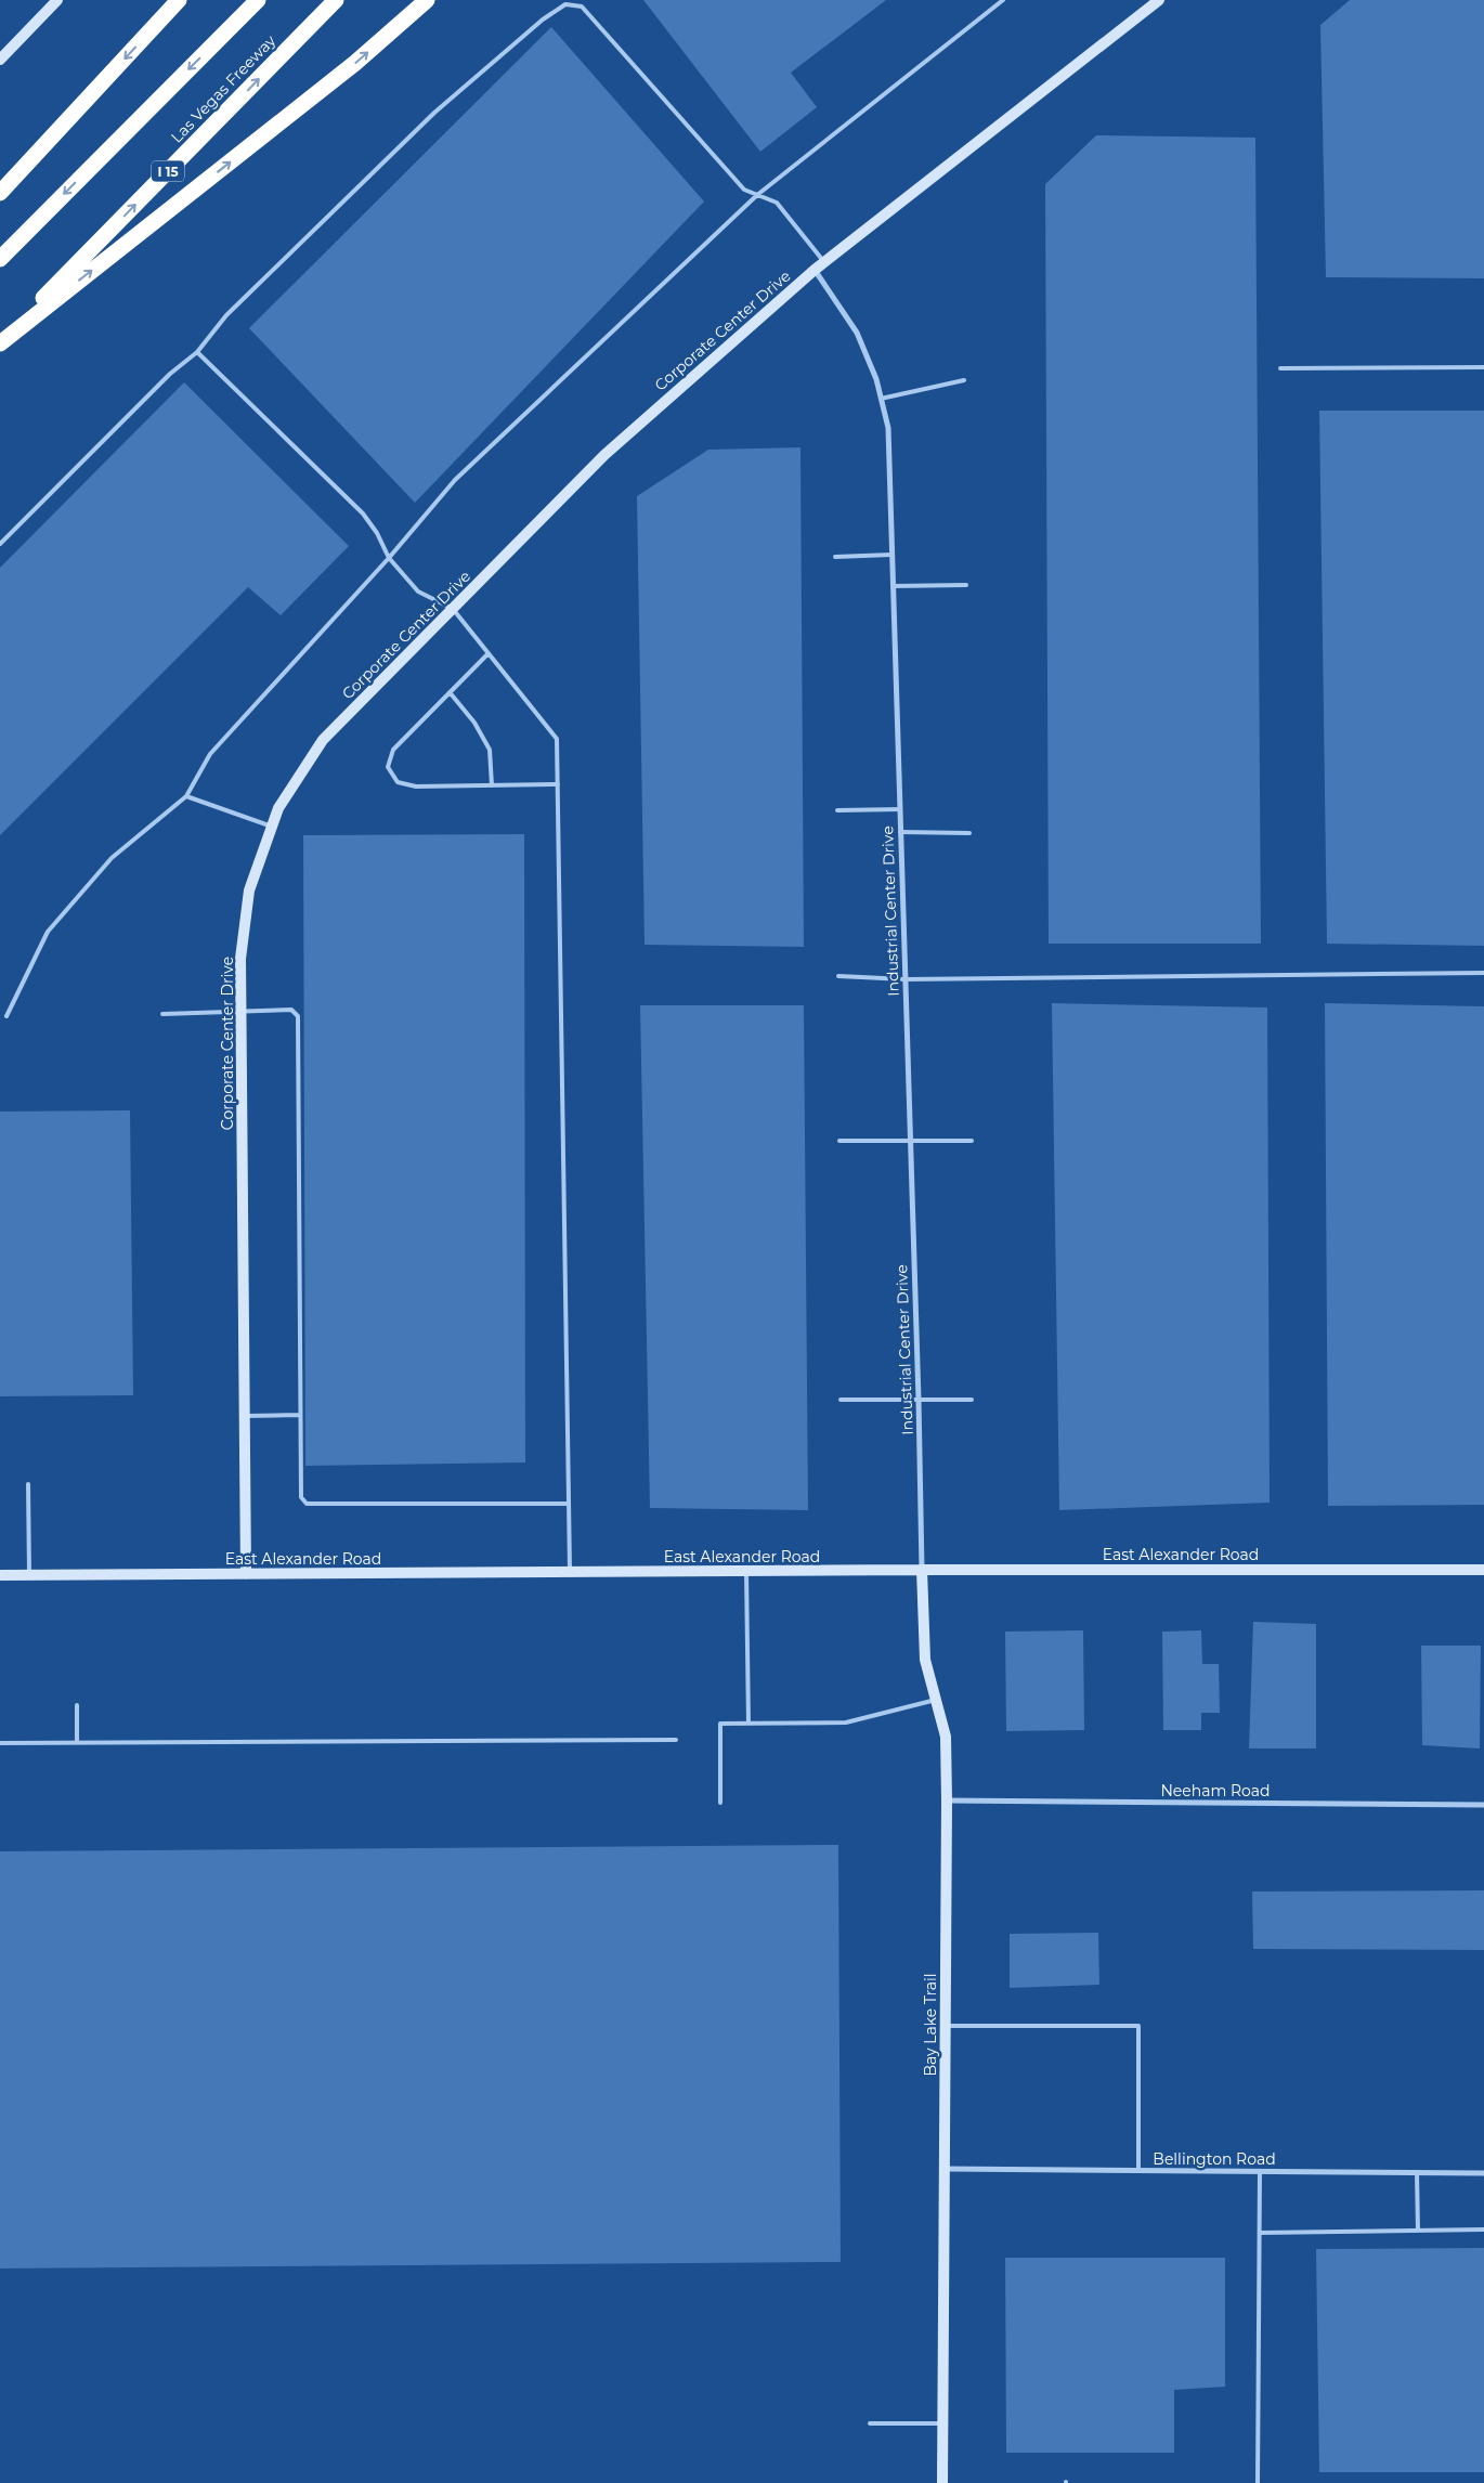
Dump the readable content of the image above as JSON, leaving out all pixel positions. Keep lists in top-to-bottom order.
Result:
{
  "streets": {
    "highway": ["Las Vegas Freeway", "I 15"],
    "street": [
      "Corporate Center Drive",
      "Industrial Center Drive",
      "East Alexander Road",
      "Neeham Road",
      "Bay Lake Trail",
      "Bellington Road"
    ]
  },
  "crossings": [
    ["Corporate Center Drive", "Industrial Center Drive"],
    ["Corporate Center Drive", "East Alexander Road"],
    ["Industrial Center Drive", "East Alexander Road"],
    ["Industrial Center Drive", "Bay Lake Trail"],
    ["East Alexander Road", "Bay Lake Trail"],
    ["Neeham Road", "Bay Lake Trail"],
    ["Bay Lake Trail", "Bellington Road"]
  ]
}
